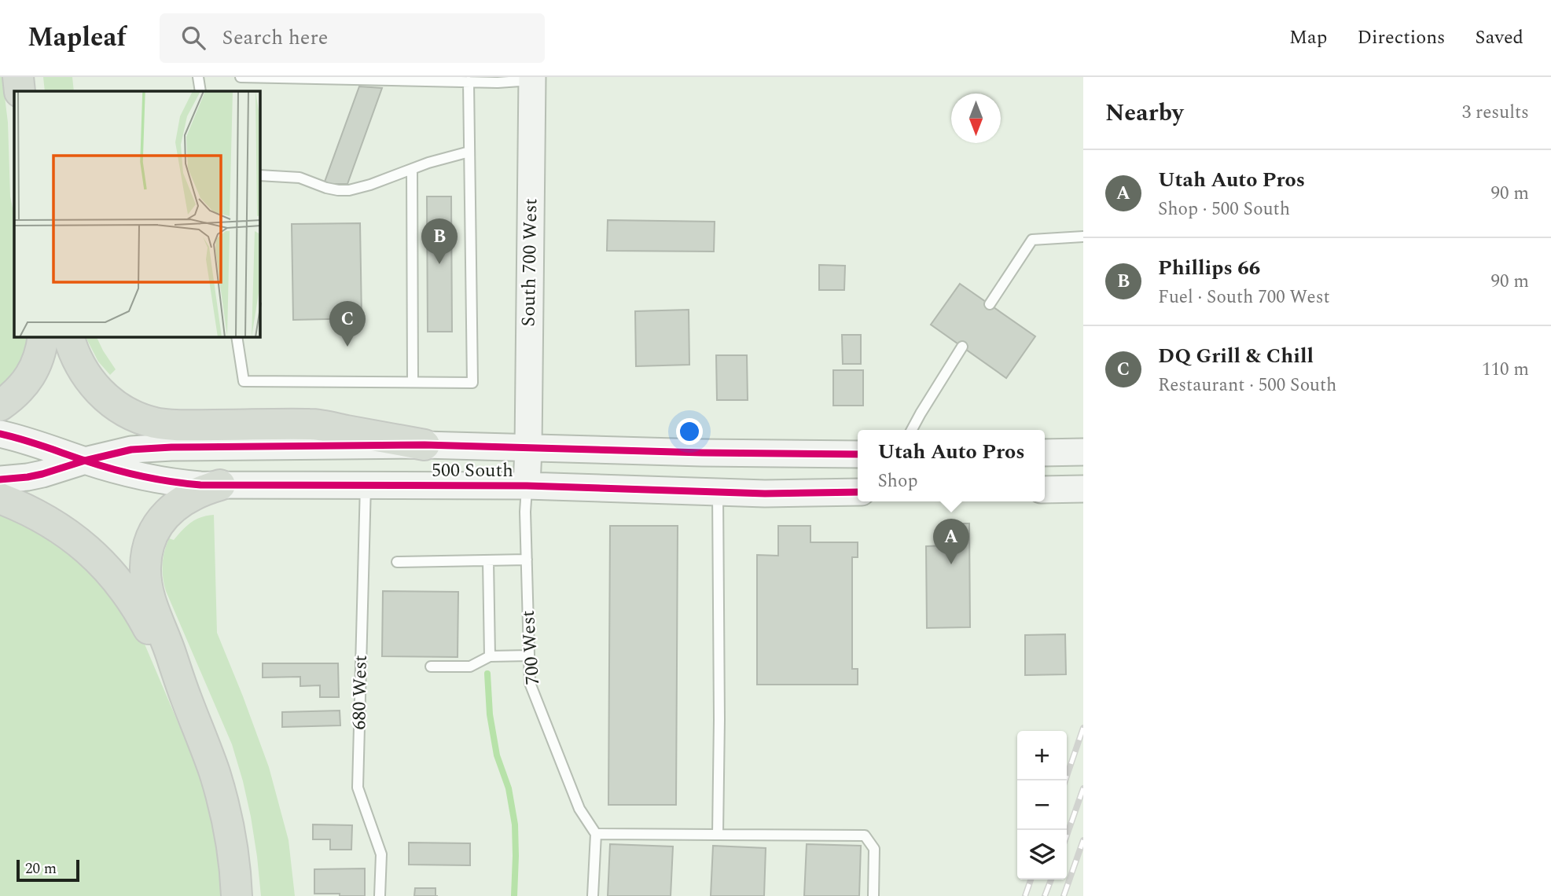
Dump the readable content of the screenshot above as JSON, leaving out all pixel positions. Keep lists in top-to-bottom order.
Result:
{
  "streets": {
    "main road": ["South 700 West", "500 South", "700 West"],
    "lane": ["680 West"]
  },
  "crossings": [
    ["South 700 West", "500 South"],
    ["South 700 West", "700 West"],
    ["500 South", "700 West"],
    ["500 South", "680 West"]
  ],
  "scale_bar": "20 m",
  "north": "bottom",
  "page": {
    "header": "Mapleaf",
    "search": "Search here",
    "nav": ["Map", "Directions", "Saved"],
    "heading": ["Nearby", "3 results"],
    "list": [
      {
        "mark": "A",
        "name": "Utah Auto Pros",
        "note": "Shop · 500 South",
        "value": "90 m"
      },
      {
        "mark": "B",
        "name": "Phillips 66",
        "note": "Fuel · South 700 West",
        "value": "90 m"
      },
      {
        "mark": "C",
        "name": "DQ Grill & Chill",
        "note": "Restaurant · 500 South",
        "value": "110 m"
      }
    ],
    "pins": ["B", "C", "A"],
    "popup": ["Utah Auto Pros", "Shop"],
    "map_buttons": ["+", "−"],
    "scale": "20 m"
  }
}
